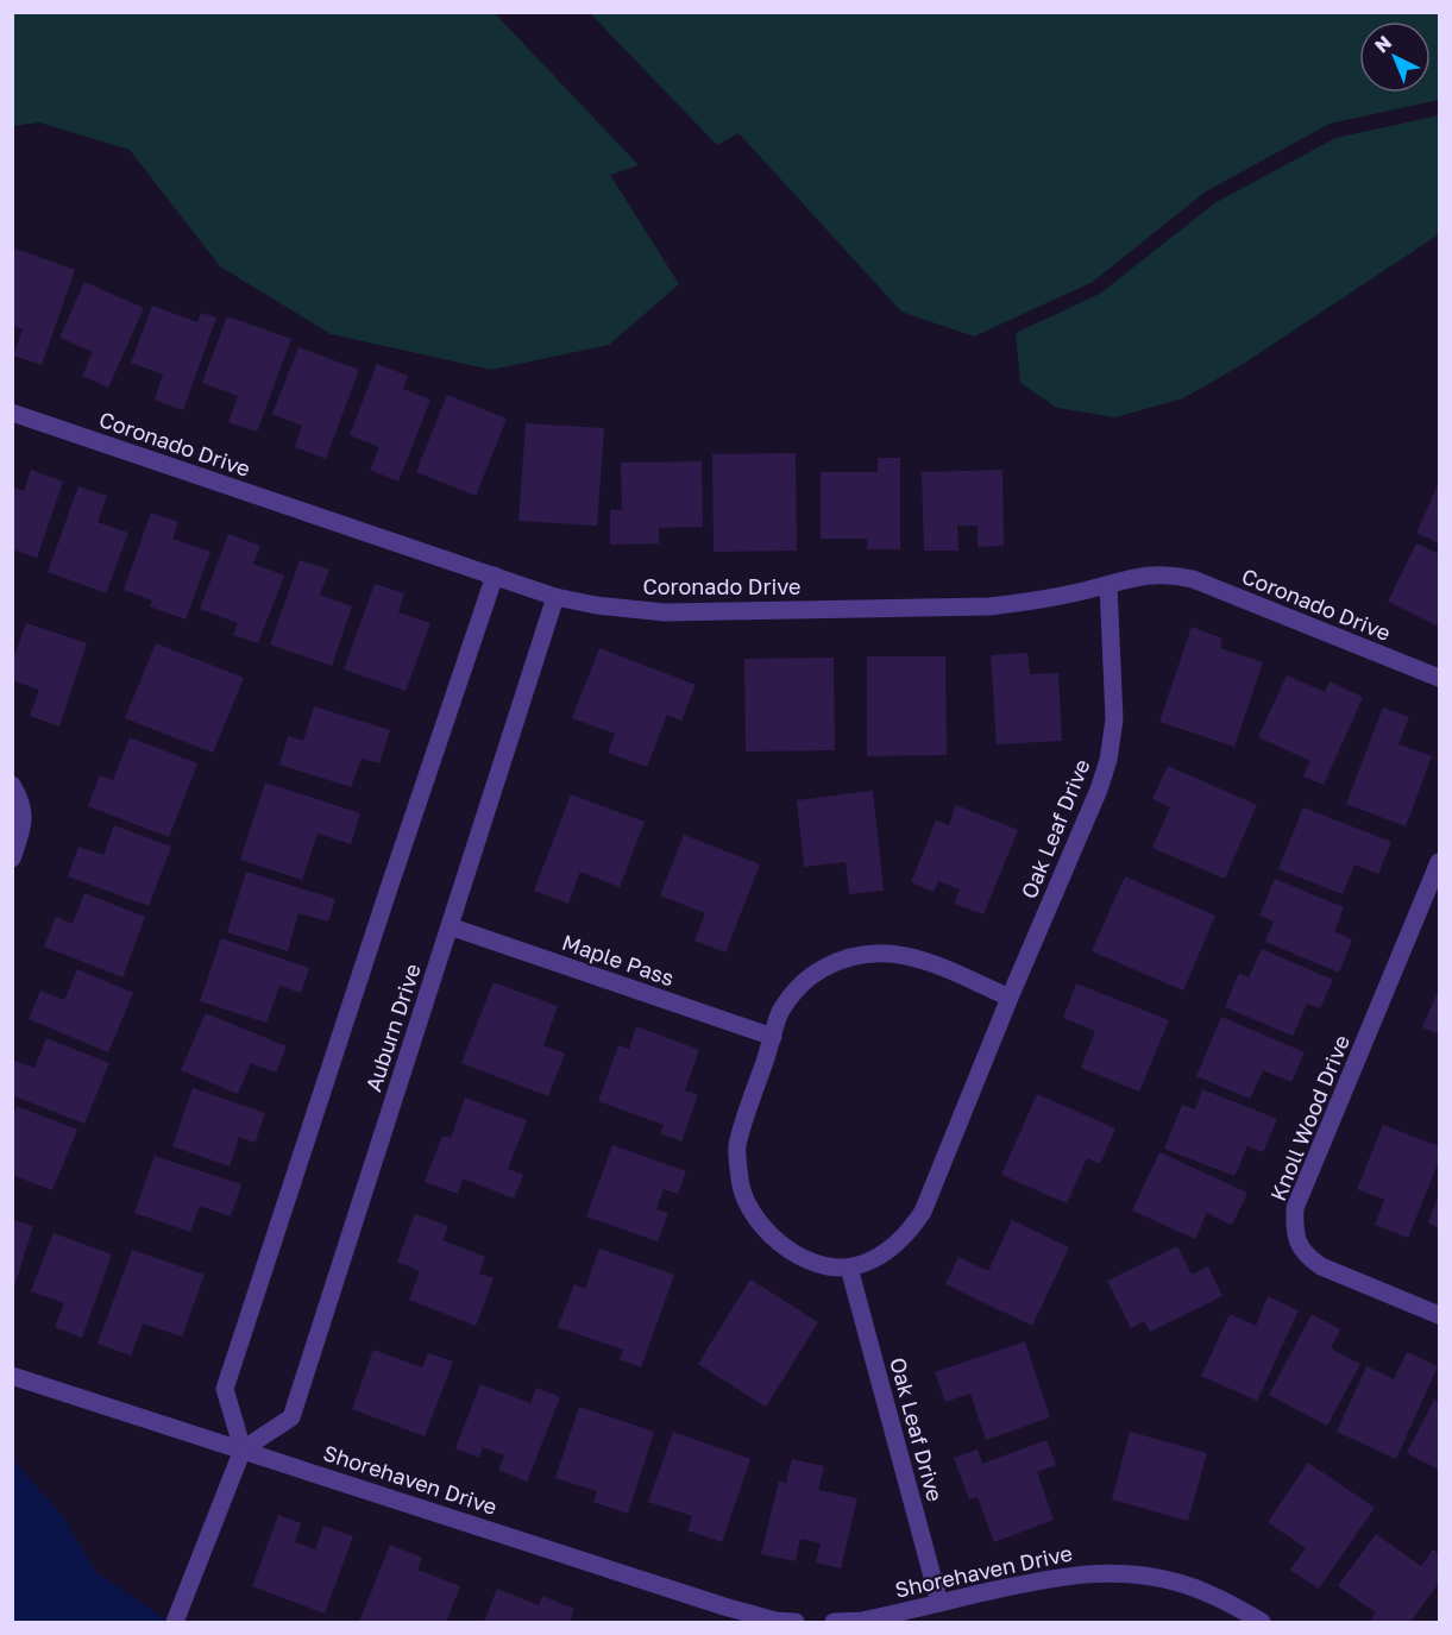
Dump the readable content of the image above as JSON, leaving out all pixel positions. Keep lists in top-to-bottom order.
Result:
{
  "streets": {
    "street": [
      "Coronado Drive",
      "Oak Leaf Drive",
      "Maple Pass",
      "Auburn Drive",
      "Knoll Wood Drive",
      "Shorehaven Drive"
    ]
  },
  "crossings": [
    ["Coronado Drive", "Oak Leaf Drive"],
    ["Coronado Drive", "Auburn Drive"],
    ["Oak Leaf Drive", "Shorehaven Drive"],
    ["Maple Pass", "Auburn Drive"],
    ["Auburn Drive", "Shorehaven Drive"]
  ],
  "north": "top left"
}
